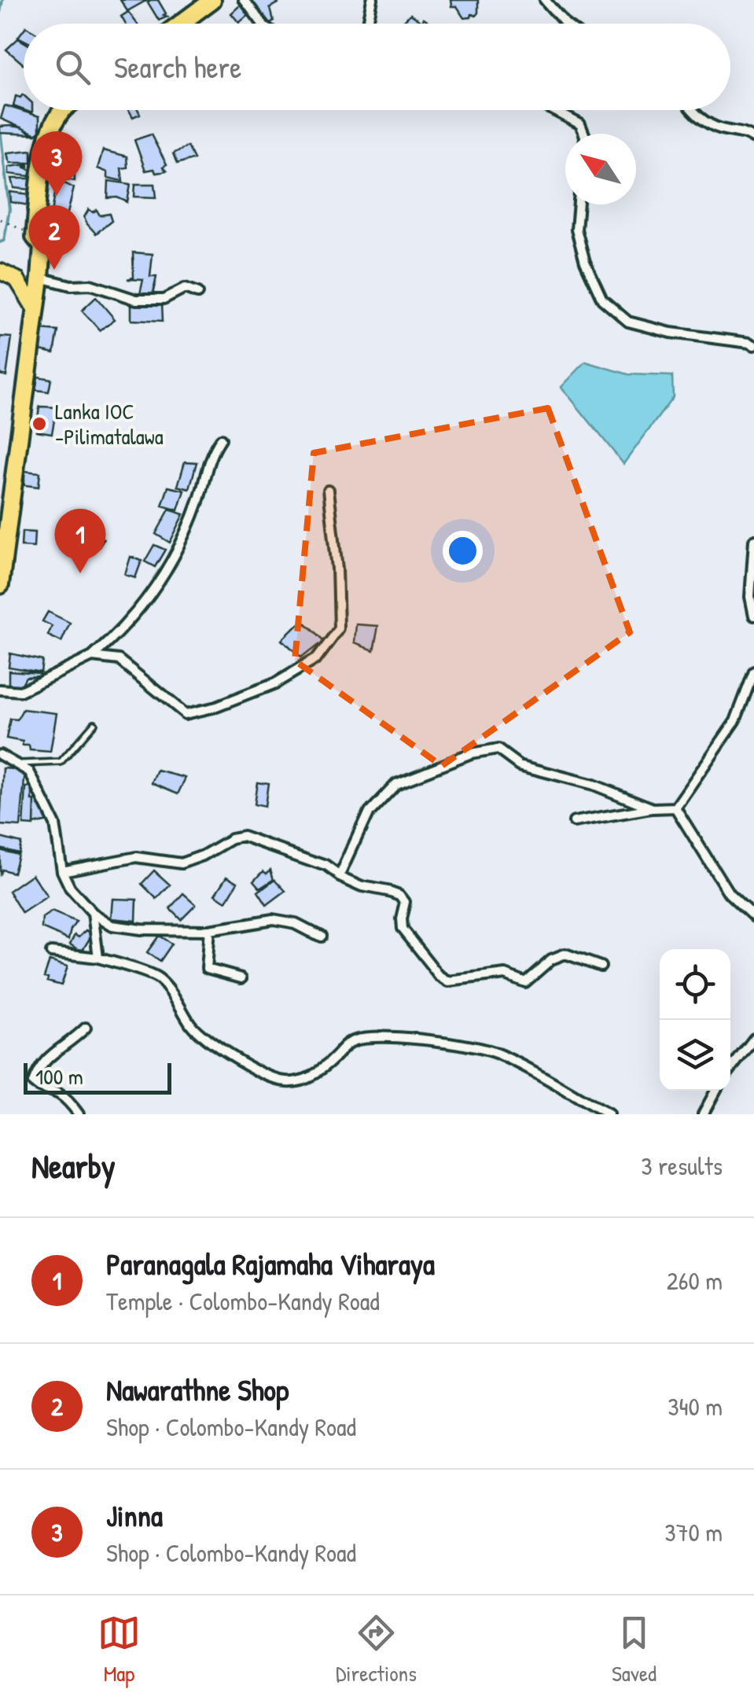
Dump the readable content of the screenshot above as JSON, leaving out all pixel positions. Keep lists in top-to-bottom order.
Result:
{
  "places": ["Lanka IOC -Pilimatalawa"],
  "scale_bar": "100 m",
  "north": "top left",
  "page": {
    "search": "Search here",
    "pins": ["3", "2", "1"],
    "scale": "100 m",
    "heading": ["Nearby", "3 results"],
    "list": [
      {
        "mark": "1",
        "name": "Paranagala Rajamaha Viharaya",
        "note": "Temple · Colombo-Kandy Road",
        "value": "260 m"
      },
      {
        "mark": "2",
        "name": "Nawarathne Shop",
        "note": "Shop · Colombo-Kandy Road",
        "value": "340 m"
      },
      {
        "mark": "3",
        "name": "Jinna",
        "note": "Shop · Colombo-Kandy Road",
        "value": "370 m"
      }
    ],
    "nav": ["Map", "Directions", "Saved"]
  }
}
